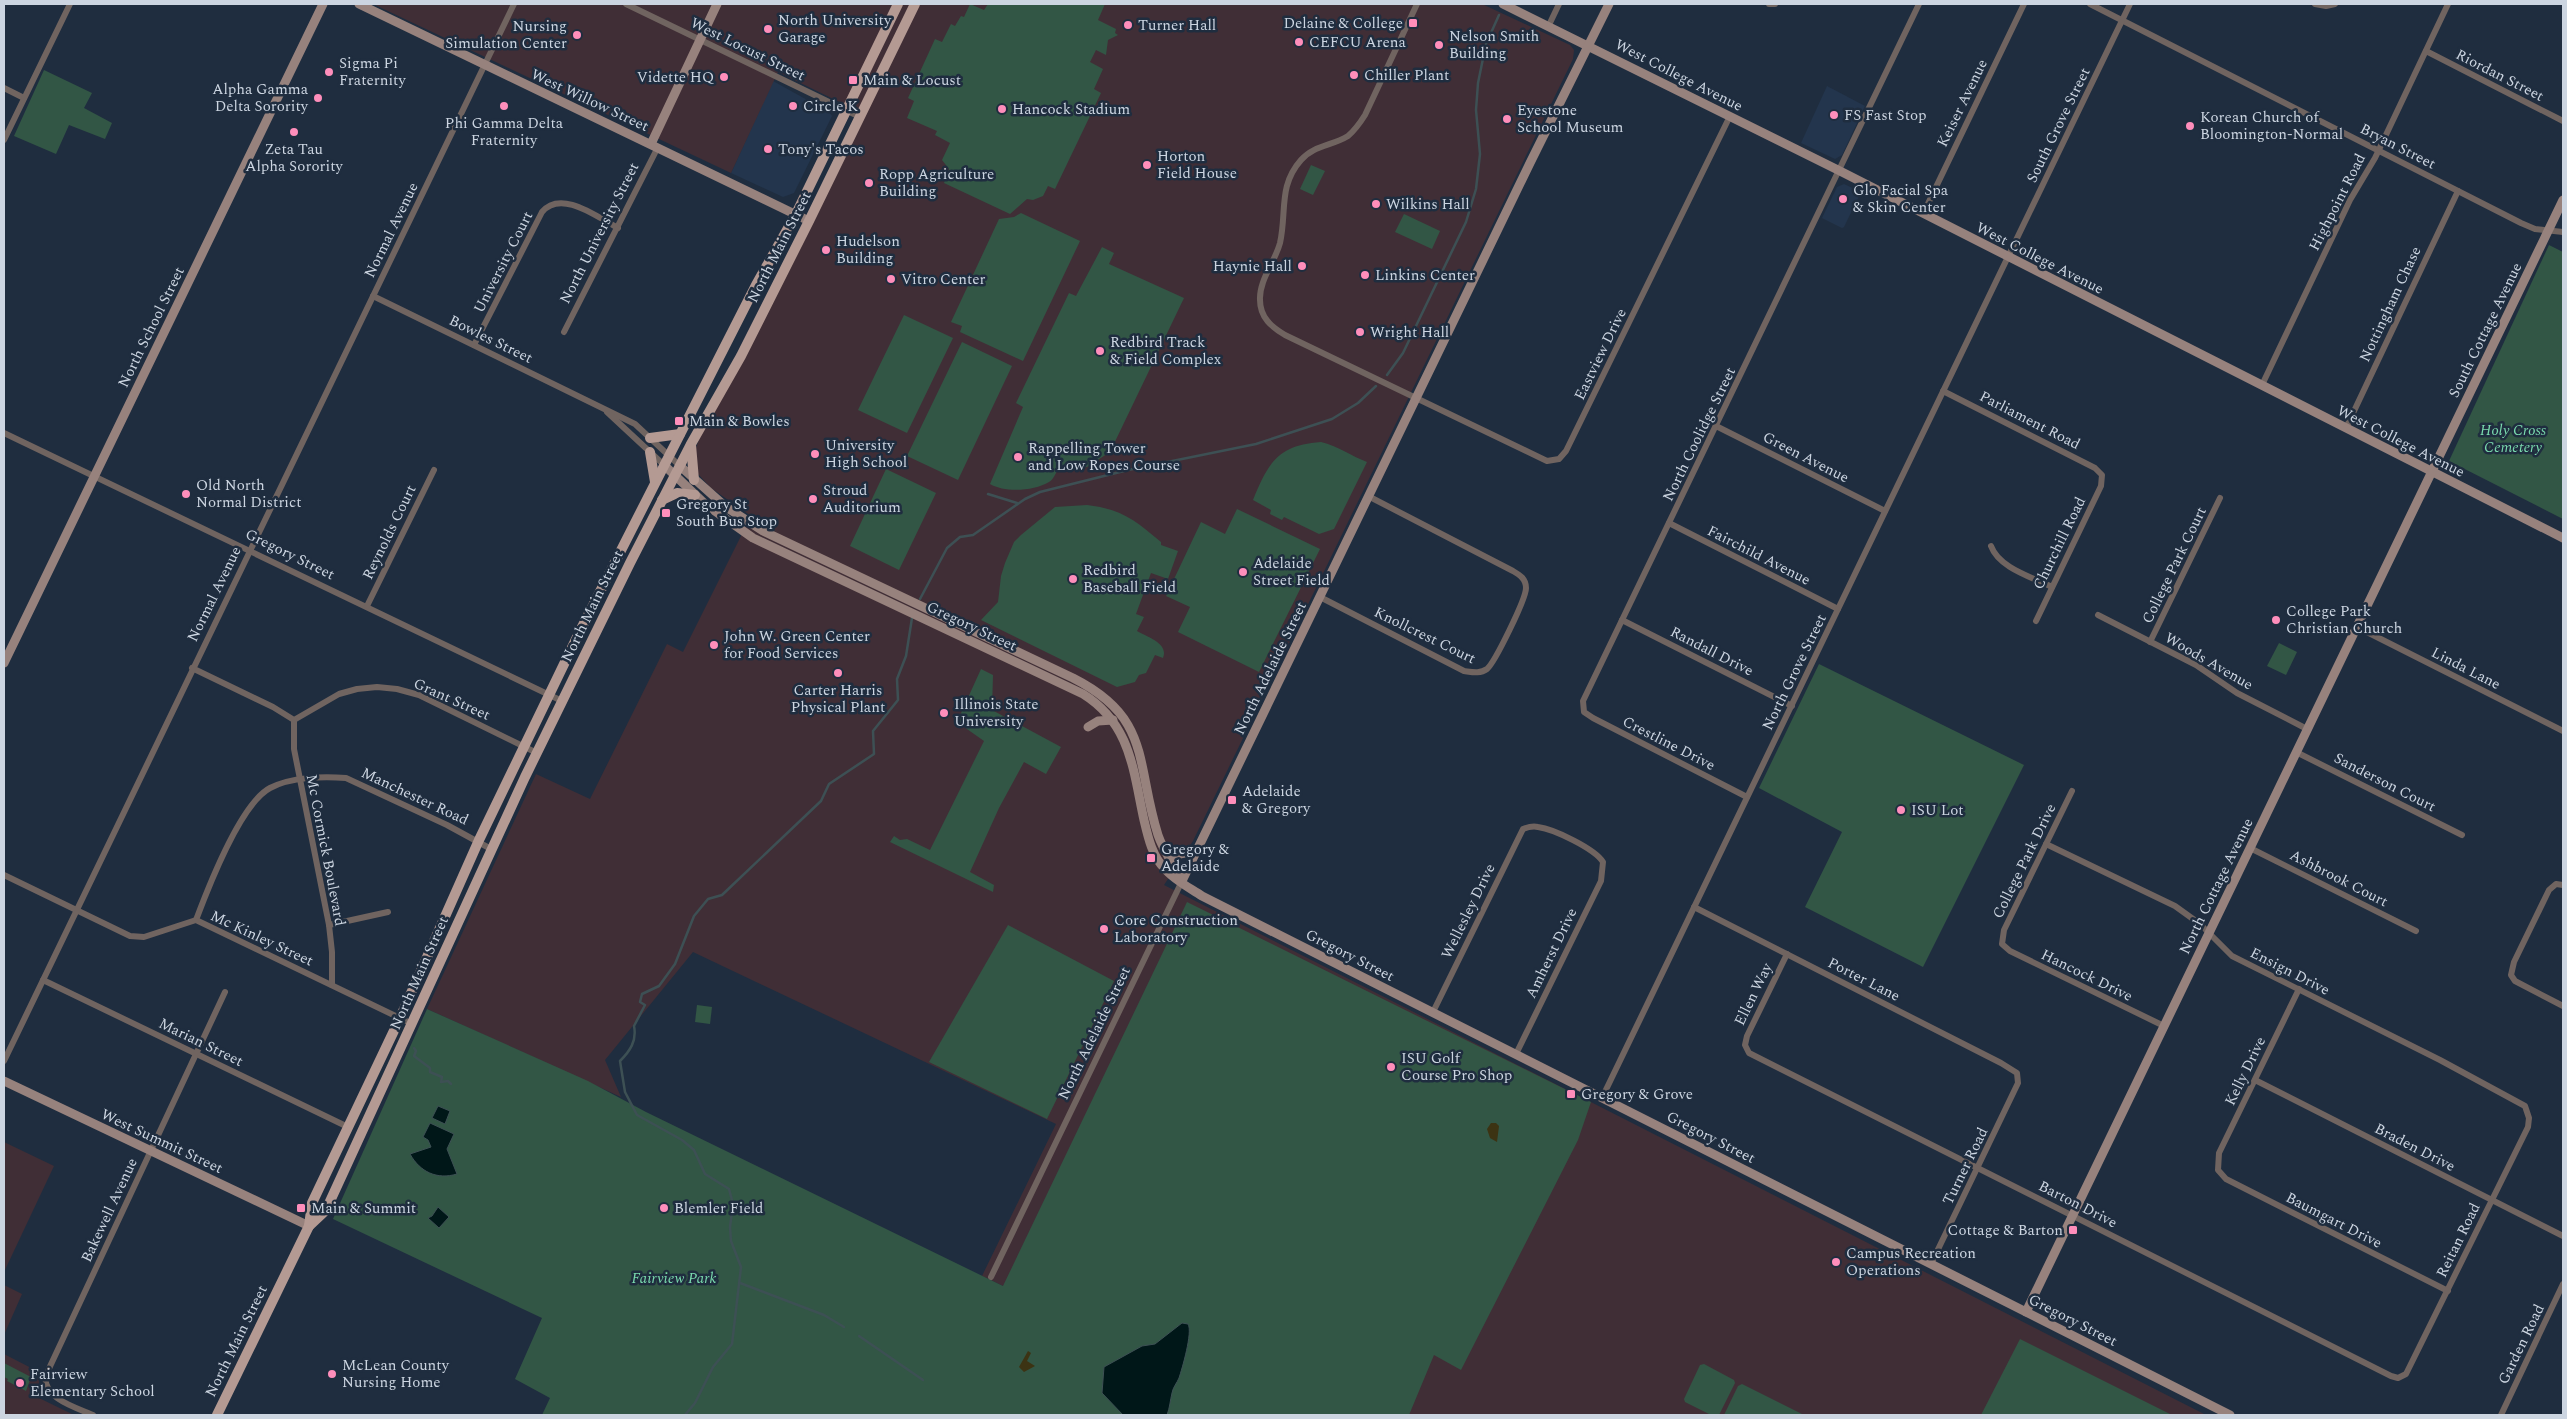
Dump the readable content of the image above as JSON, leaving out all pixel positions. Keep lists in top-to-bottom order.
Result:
{
  "streets": {
    "main road": [
      "West College Avenue",
      "West Willow Street",
      "North University Street",
      "North Main Street",
      "North School Street",
      "South Cottage Avenue",
      "Gregory Street",
      "North Adelaide Street",
      "North Cottage Avenue",
      "West Summit Street"
    ],
    "street": [
      "West Locust Street",
      "Riordan Street",
      "Keiser Avenue",
      "South Grove Street",
      "Bryan Street",
      "Highpoint Road",
      "Normal Avenue",
      "University Court",
      "Nottingham Chase",
      "Bowles Street",
      "Eastview Drive",
      "Parliament Road",
      "North Coolidge Street",
      "Green Avenue",
      "Reynolds Court",
      "Churchill Road",
      "Fairchild Avenue",
      "College Park Court",
      "Knollcrest Court",
      "Randall Drive",
      "Woods Avenue",
      "Linda Lane",
      "North Grove Street",
      "Grant Street",
      "Crestline Drive",
      "Sanderson Court",
      "Manchester Road",
      "Mc Cormick Boulevard",
      "College Park Drive",
      "Ashbrook Court",
      "Wellesley Drive",
      "Mc Kinley Street",
      "Amherst Drive",
      "Ensign Drive",
      "Hancock Drive",
      "Porter Lane",
      "Ellen Way",
      "Marian Street",
      "Kelly Drive",
      "Braden Drive",
      "Turner Road",
      "Barton Drive",
      "Bakewell Avenue",
      "Baumgart Drive",
      "Reitan Road",
      "Garden Road"
    ]
  },
  "crossings": [
    ["West Locust Street", "North University Street"],
    ["West Locust Street", "North Main Street"],
    ["West College Avenue", "Keiser Avenue"],
    ["West College Avenue", "South Grove Street"],
    ["West College Avenue", "Highpoint Road"],
    ["West College Avenue", "Nottingham Chase"],
    ["West College Avenue", "South Cottage Avenue"],
    ["West College Avenue", "Eastview Drive"],
    ["West College Avenue", "North Coolidge Street"],
    ["West College Avenue", "North Adelaide Street"],
    ["West College Avenue", "North Grove Street"],
    ["West College Avenue", "North Cottage Avenue"],
    ["Riordan Street", "Highpoint Road"],
    ["West Willow Street", "Normal Avenue"],
    ["West Willow Street", "North University Street"],
    ["West Willow Street", "North Main Street"],
    ["South Grove Street", "Bryan Street"],
    ["South Grove Street", "North Grove Street"],
    ["Bryan Street", "Highpoint Road"],
    ["Bryan Street", "Nottingham Chase"],
    ["Bryan Street", "South Cottage Avenue"],
    ["Normal Avenue", "Bowles Street"],
    ["Normal Avenue", "Gregory Street"],
    ["Normal Avenue", "Mc Kinley Street"],
    ["Normal Avenue", "Marian Street"],
    ["North University Street", "University Court"],
    ["North Main Street", "Bowles Street"],
    ["North Main Street", "Gregory Street"],
    ["North Main Street", "Grant Street"],
    ["North Main Street", "Manchester Road"],
    ["North Main Street", "Mc Kinley Street"],
    ["North Main Street", "Marian Street"],
    ["North Main Street", "West Summit Street"],
    ["University Court", "Bowles Street"],
    ["North School Street", "Gregory Street"],
    ["South Cottage Avenue", "North Cottage Avenue"],
    ["Bowles Street", "Gregory Street"],
    ["Eastview Drive", "North Adelaide Street"],
    ["Parliament Road", "Churchill Road"],
    ["Parliament Road", "North Grove Street"],
    ["North Coolidge Street", "Green Avenue"],
    ["North Coolidge Street", "Fairchild Avenue"],
    ["North Coolidge Street", "Randall Drive"],
    ["North Coolidge Street", "Crestline Drive"],
    ["Green Avenue", "North Grove Street"],
    ["Reynolds Court", "Gregory Street"],
    ["Gregory Street", "North Adelaide Street"],
    ["Gregory Street", "North Grove Street"],
    ["Gregory Street", "North Cottage Avenue"],
    ["Gregory Street", "Wellesley Drive"],
    ["Gregory Street", "Amherst Drive"],
    ["Gregory Street", "Turner Road"],
    ["Fairchild Avenue", "North Grove Street"],
    ["College Park Court", "Woods Avenue"],
    ["Knollcrest Court", "North Adelaide Street"],
    ["Randall Drive", "North Grove Street"],
    ["Woods Avenue", "North Cottage Avenue"],
    ["Linda Lane", "North Cottage Avenue"],
    ["North Grove Street", "Crestline Drive"],
    ["North Grove Street", "Porter Lane"],
    ["Grant Street", "Mc Cormick Boulevard"],
    ["Sanderson Court", "North Cottage Avenue"],
    ["Manchester Road", "Mc Cormick Boulevard"],
    ["Manchester Road", "Mc Kinley Street"],
    ["Mc Cormick Boulevard", "Mc Kinley Street"],
    ["College Park Drive", "Ensign Drive"],
    ["College Park Drive", "Hancock Drive"],
    ["Ashbrook Court", "North Cottage Avenue"],
    ["North Cottage Avenue", "Ensign Drive"],
    ["North Cottage Avenue", "Hancock Drive"],
    ["North Cottage Avenue", "Barton Drive"],
    ["Wellesley Drive", "Amherst Drive"],
    ["Ensign Drive", "Kelly Drive"],
    ["Ensign Drive", "Reitan Road"],
    ["Porter Lane", "Ellen Way"],
    ["Porter Lane", "Turner Road"],
    ["Ellen Way", "Barton Drive"],
    ["Marian Street", "Bakewell Avenue"],
    ["Kelly Drive", "Braden Drive"],
    ["Kelly Drive", "Baumgart Drive"],
    ["West Summit Street", "Bakewell Avenue"],
    ["Braden Drive", "Reitan Road"],
    ["Turner Road", "Barton Drive"],
    ["Barton Drive", "Reitan Road"],
    ["Baumgart Drive", "Reitan Road"]
  ],
  "parks": ["Holy Cross Cemetery", "Fairview Park"],
  "places": {
    "transit": [
      "Delaine & College",
      "Main & Locust",
      "Main & Bowles",
      "Gregory St South Bus Stop",
      "Adelaide & Gregory",
      "Gregory & Adelaide",
      "Gregory & Grove",
      "Main & Summit",
      "Cottage & Barton"
    ],
    "other": [
      "Turner Hall",
      "North University Garage",
      "Nursing Simulation Center",
      "CEFCU Arena",
      "Nelson Smith Building",
      "Sigma Pi Fraternity",
      "Chiller Plant",
      "Vidette HQ",
      "Alpha Gamma Delta Sorority",
      "Phi Gamma Delta Fraternity",
      "Circle K",
      "Hancock Stadium",
      "FS Fast Stop",
      "Eyestone School Museum",
      "Korean Church of Bloomington-Normal",
      "Ζeta Tau Alpha Sorority",
      "Tony's Tacos",
      "Horton Field House",
      "Ropp Agriculture Building",
      "Glo Facial Spa & Skin Center",
      "Wilkins Hall",
      "Hudelson Building",
      "Haynie Hall",
      "Linkins Center",
      "Vitro Center",
      "Wright Hall",
      "Redbird Track & Field Complex",
      "University High School",
      "Rappelling Tower and Low Ropes Course",
      "Old North Normal District",
      "Stroud Auditorium",
      "Adelaide Street Field",
      "Redbird Baseball Field",
      "College Park Christian Church",
      "John W. Green Center for Food Services",
      "Carter Harris Physical Plant",
      "Illinois State University",
      "ISU Lot",
      "Core Construction Laboratory",
      "ISU Golf Course Pro Shop",
      "Blemler Field",
      "Campus Recreation Operations",
      "McLean County Nursing Home",
      "Fairview Elementary School"
    ]
  }
}
